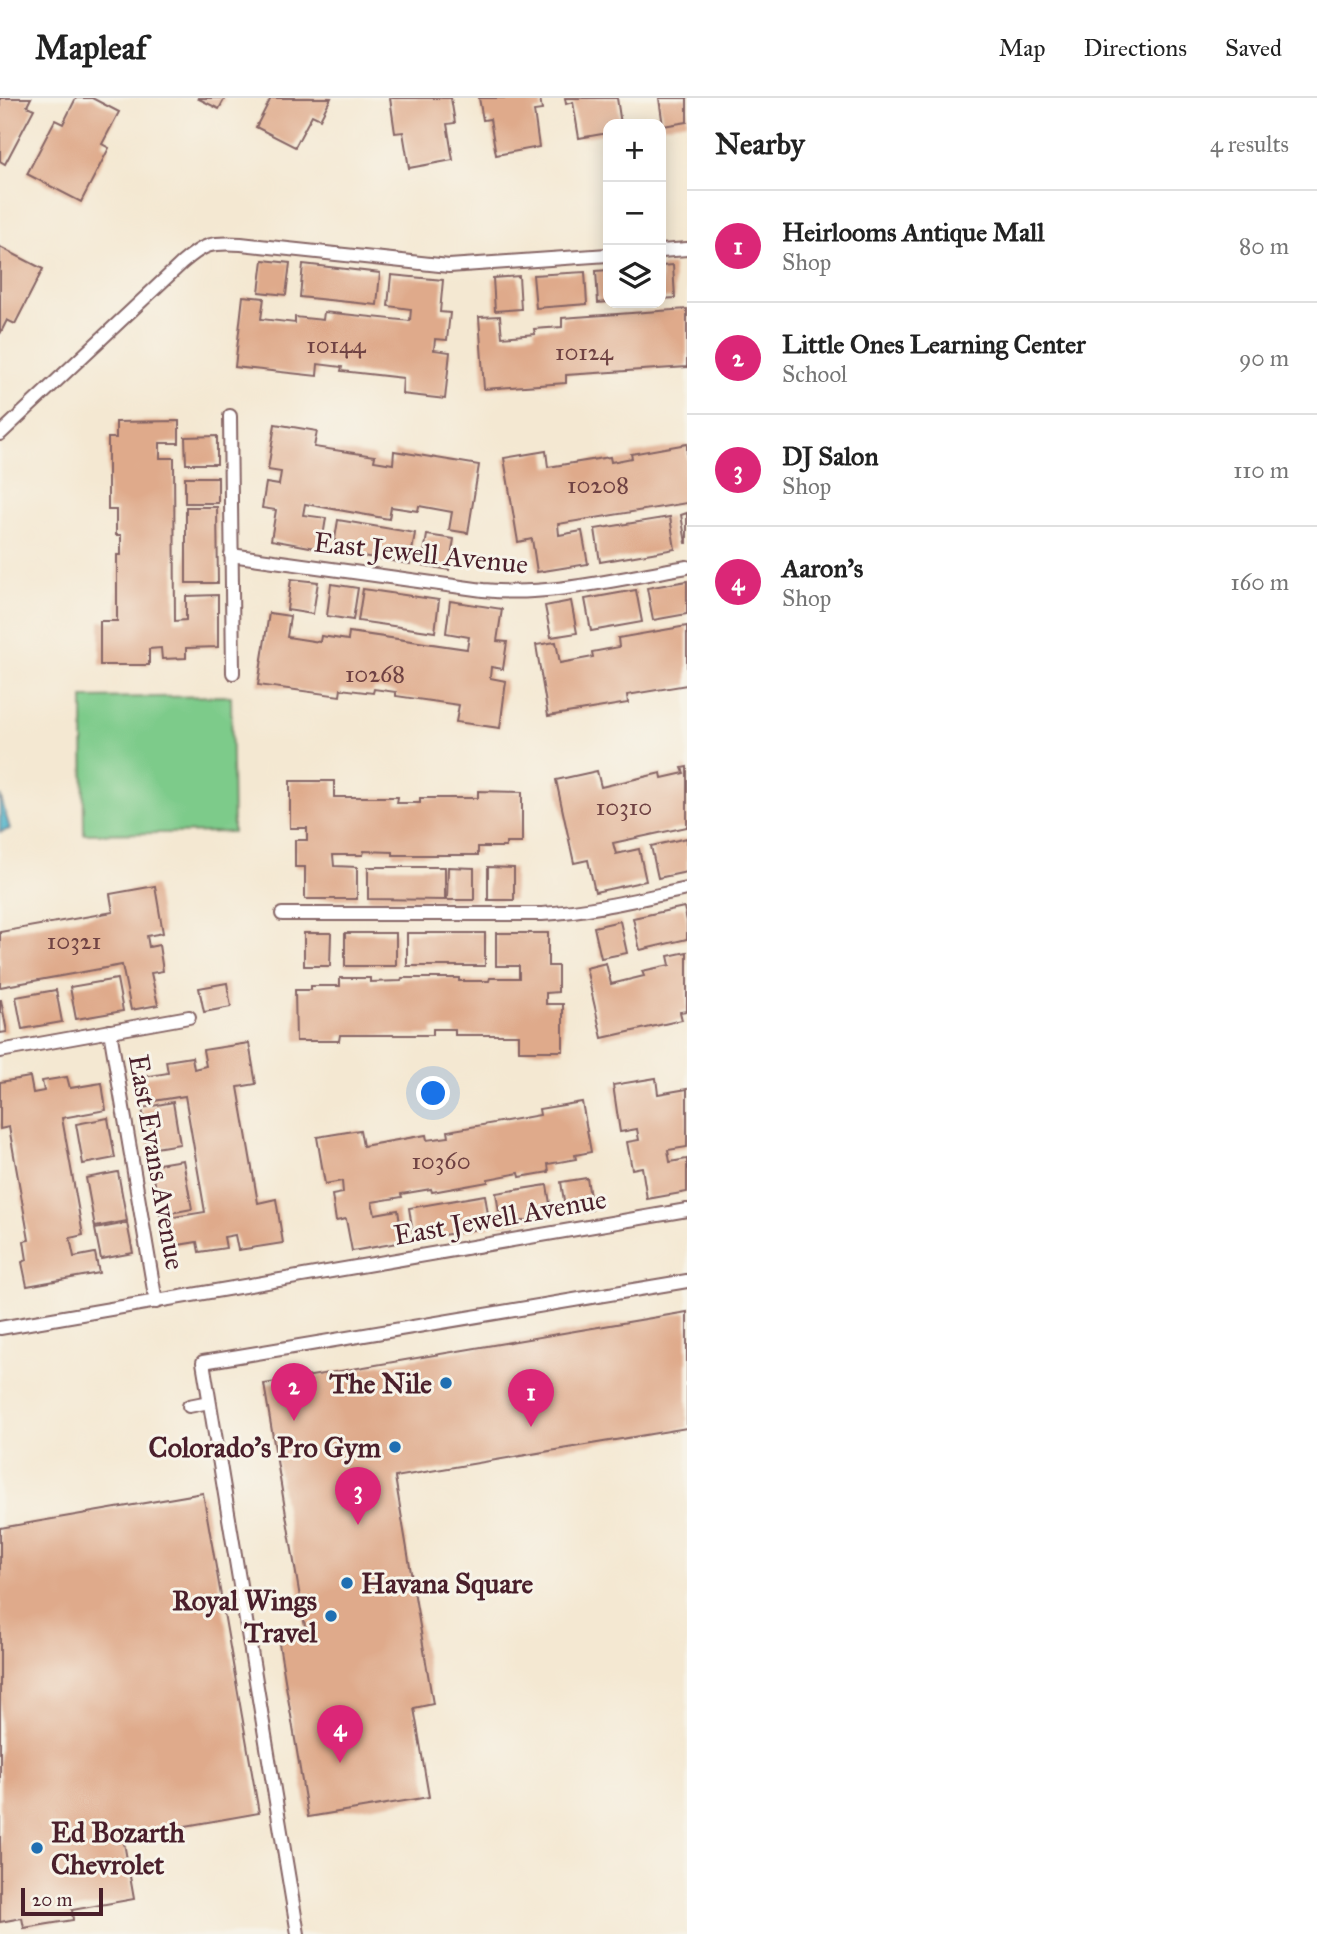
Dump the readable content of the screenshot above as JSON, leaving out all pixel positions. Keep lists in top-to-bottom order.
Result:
{
  "streets": {
    "lane": ["East Jewell Avenue", "East Evans Avenue"]
  },
  "crossings": [
    ["East Jewell Avenue", "East Evans Avenue"]
  ],
  "places": [
    "The Nile",
    "Colorado’s Pro Gym",
    "Havana Square",
    "Royal Wings Travel",
    "Ed Bozarth Chevrolet"
  ],
  "house_numbers": [
    "10144",
    "10124",
    "10208",
    "10268",
    "10310",
    "10321",
    "10360"
  ],
  "scale_bar": "20 m",
  "page": {
    "header": "Mapleaf",
    "nav": ["Map", "Directions", "Saved"],
    "heading": ["Nearby", "4 results"],
    "map_buttons": ["+", "−"],
    "list": [
      {
        "mark": "1",
        "name": "Heirlooms Antique Mall",
        "note": "Shop",
        "value": "80 m"
      },
      {
        "mark": "2",
        "name": "Little Ones Learning Center",
        "note": "School",
        "value": "90 m"
      },
      {
        "mark": "3",
        "name": "DJ Salon",
        "note": "Shop",
        "value": "110 m"
      },
      {
        "mark": "4",
        "name": "Aaron's",
        "note": "Shop",
        "value": "160 m"
      }
    ],
    "pins": [
      "2",
      "1",
      "3",
      "4"
    ],
    "scale": "20 m"
  }
}
